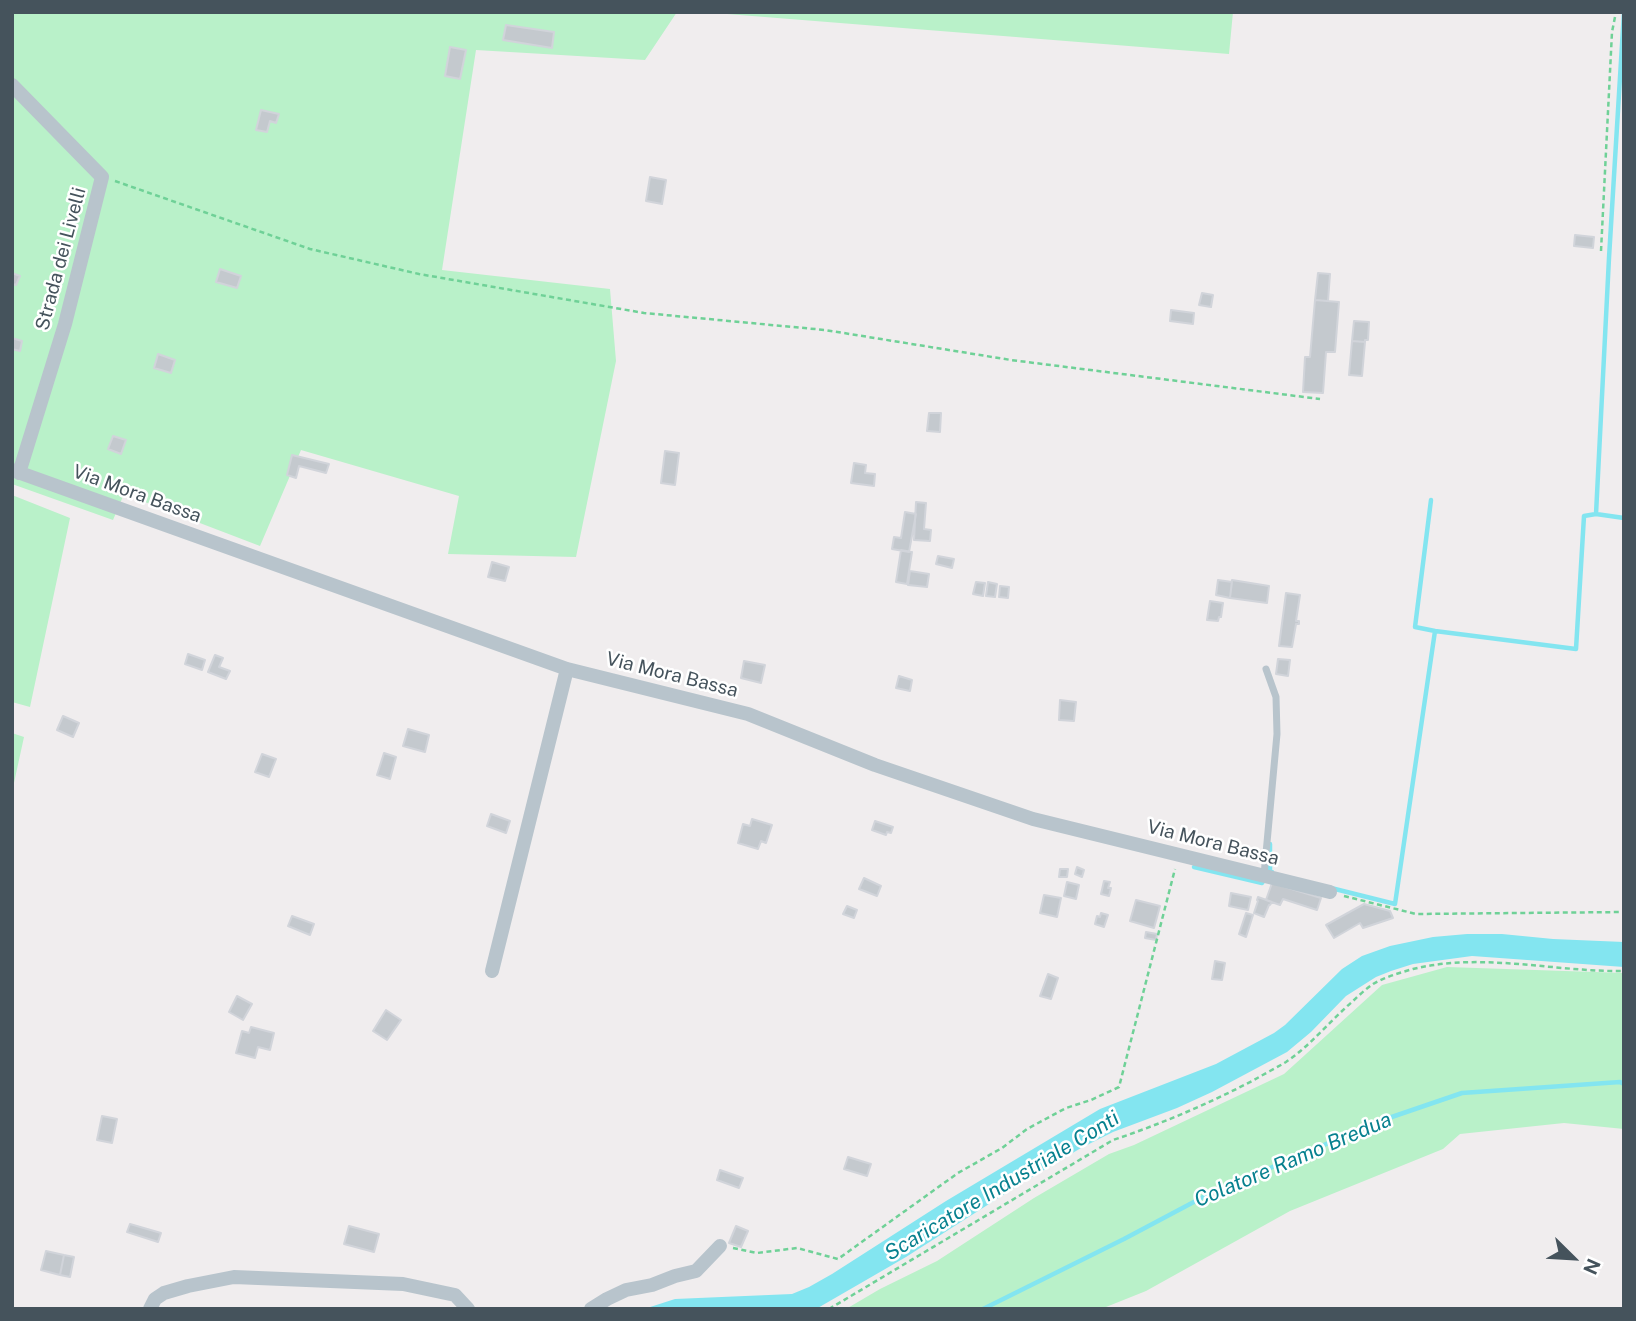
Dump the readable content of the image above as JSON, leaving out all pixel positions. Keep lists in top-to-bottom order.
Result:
{
  "streets": {
    "street": ["Strada dei Livelli", "Via Mora Bassa"]
  },
  "crossings": [
    ["Strada dei Livelli", "Via Mora Bassa"]
  ],
  "water": ["Colatore Ramo Bredua", "Scaricatore Industriale Conti"],
  "north": "bottom right"
}
